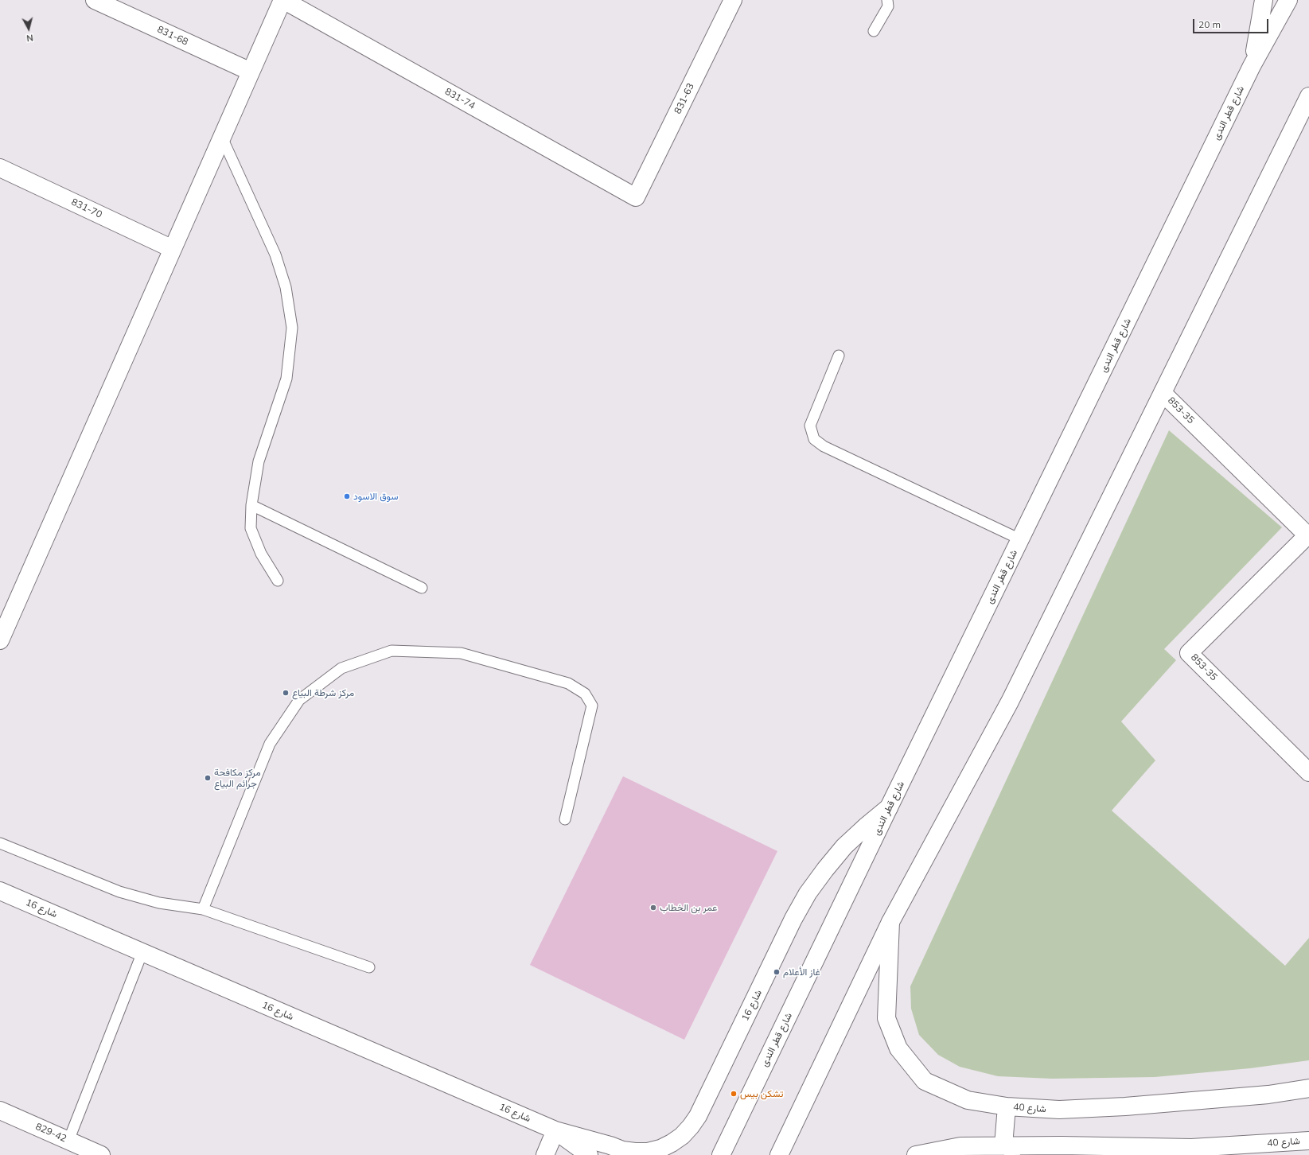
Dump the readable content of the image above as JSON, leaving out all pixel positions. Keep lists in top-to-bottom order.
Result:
{
  "streets": {
    "main road": [
      "831-68",
      "831-74",
      "831-63",
      "شارع قطر الندى",
      "831-70",
      "853-35",
      "شارع 16",
      "شارع 40",
      "829-42"
    ]
  },
  "crossings": [
    ["831-74", "831-63"],
    ["شارع قطر الندى", "شارع 16"]
  ],
  "places": [
    "سوق الاسود",
    "مركز شرطة البياع",
    "مركز مكافحة جرائم البياع",
    "عمر بن الخطاب",
    "غاز الأعلام",
    "تشكن بيس"
  ],
  "scale_bar": "20 m",
  "north": "bottom"
}
